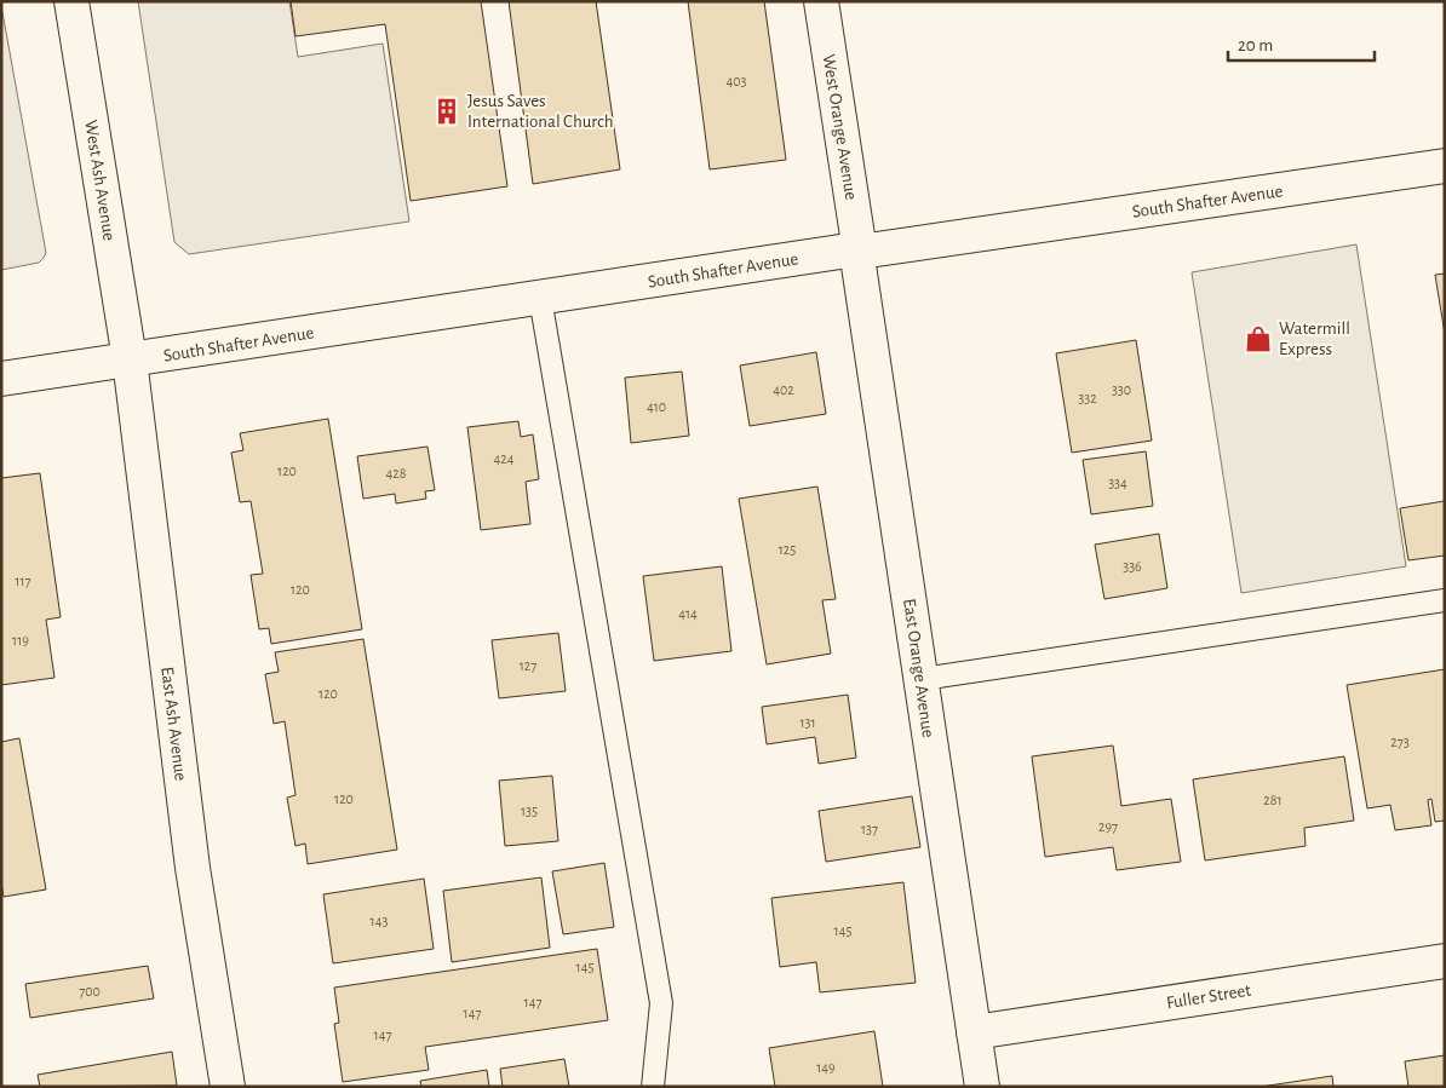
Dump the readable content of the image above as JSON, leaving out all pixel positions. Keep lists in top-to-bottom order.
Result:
{
  "streets": {
    "street": [
      "West Orange Avenue",
      "West Ash Avenue",
      "South Shafter Avenue",
      "East Orange Avenue",
      "East Ash Avenue",
      "Fuller Street"
    ]
  },
  "crossings": [
    ["West Orange Avenue", "South Shafter Avenue"],
    ["West Orange Avenue", "East Orange Avenue"],
    ["West Ash Avenue", "South Shafter Avenue"],
    ["West Ash Avenue", "East Ash Avenue"],
    ["South Shafter Avenue", "East Orange Avenue"],
    ["South Shafter Avenue", "East Ash Avenue"],
    ["East Orange Avenue", "Fuller Street"]
  ],
  "places": {
    "building": ["Jesus Saves International Church"],
    "shop": ["Watermill Express"]
  },
  "house_numbers": [
    "403",
    "402",
    "330",
    "332",
    "410",
    "424",
    "120",
    "428",
    "334",
    "125",
    "336",
    "117",
    "120",
    "414",
    "119",
    "127",
    "120",
    "131",
    "273",
    "120",
    "281",
    "135",
    "297",
    "137",
    "143",
    "145",
    "145",
    "700",
    "147",
    "147",
    "147",
    "149"
  ],
  "scale_bar": "20 m"
}
